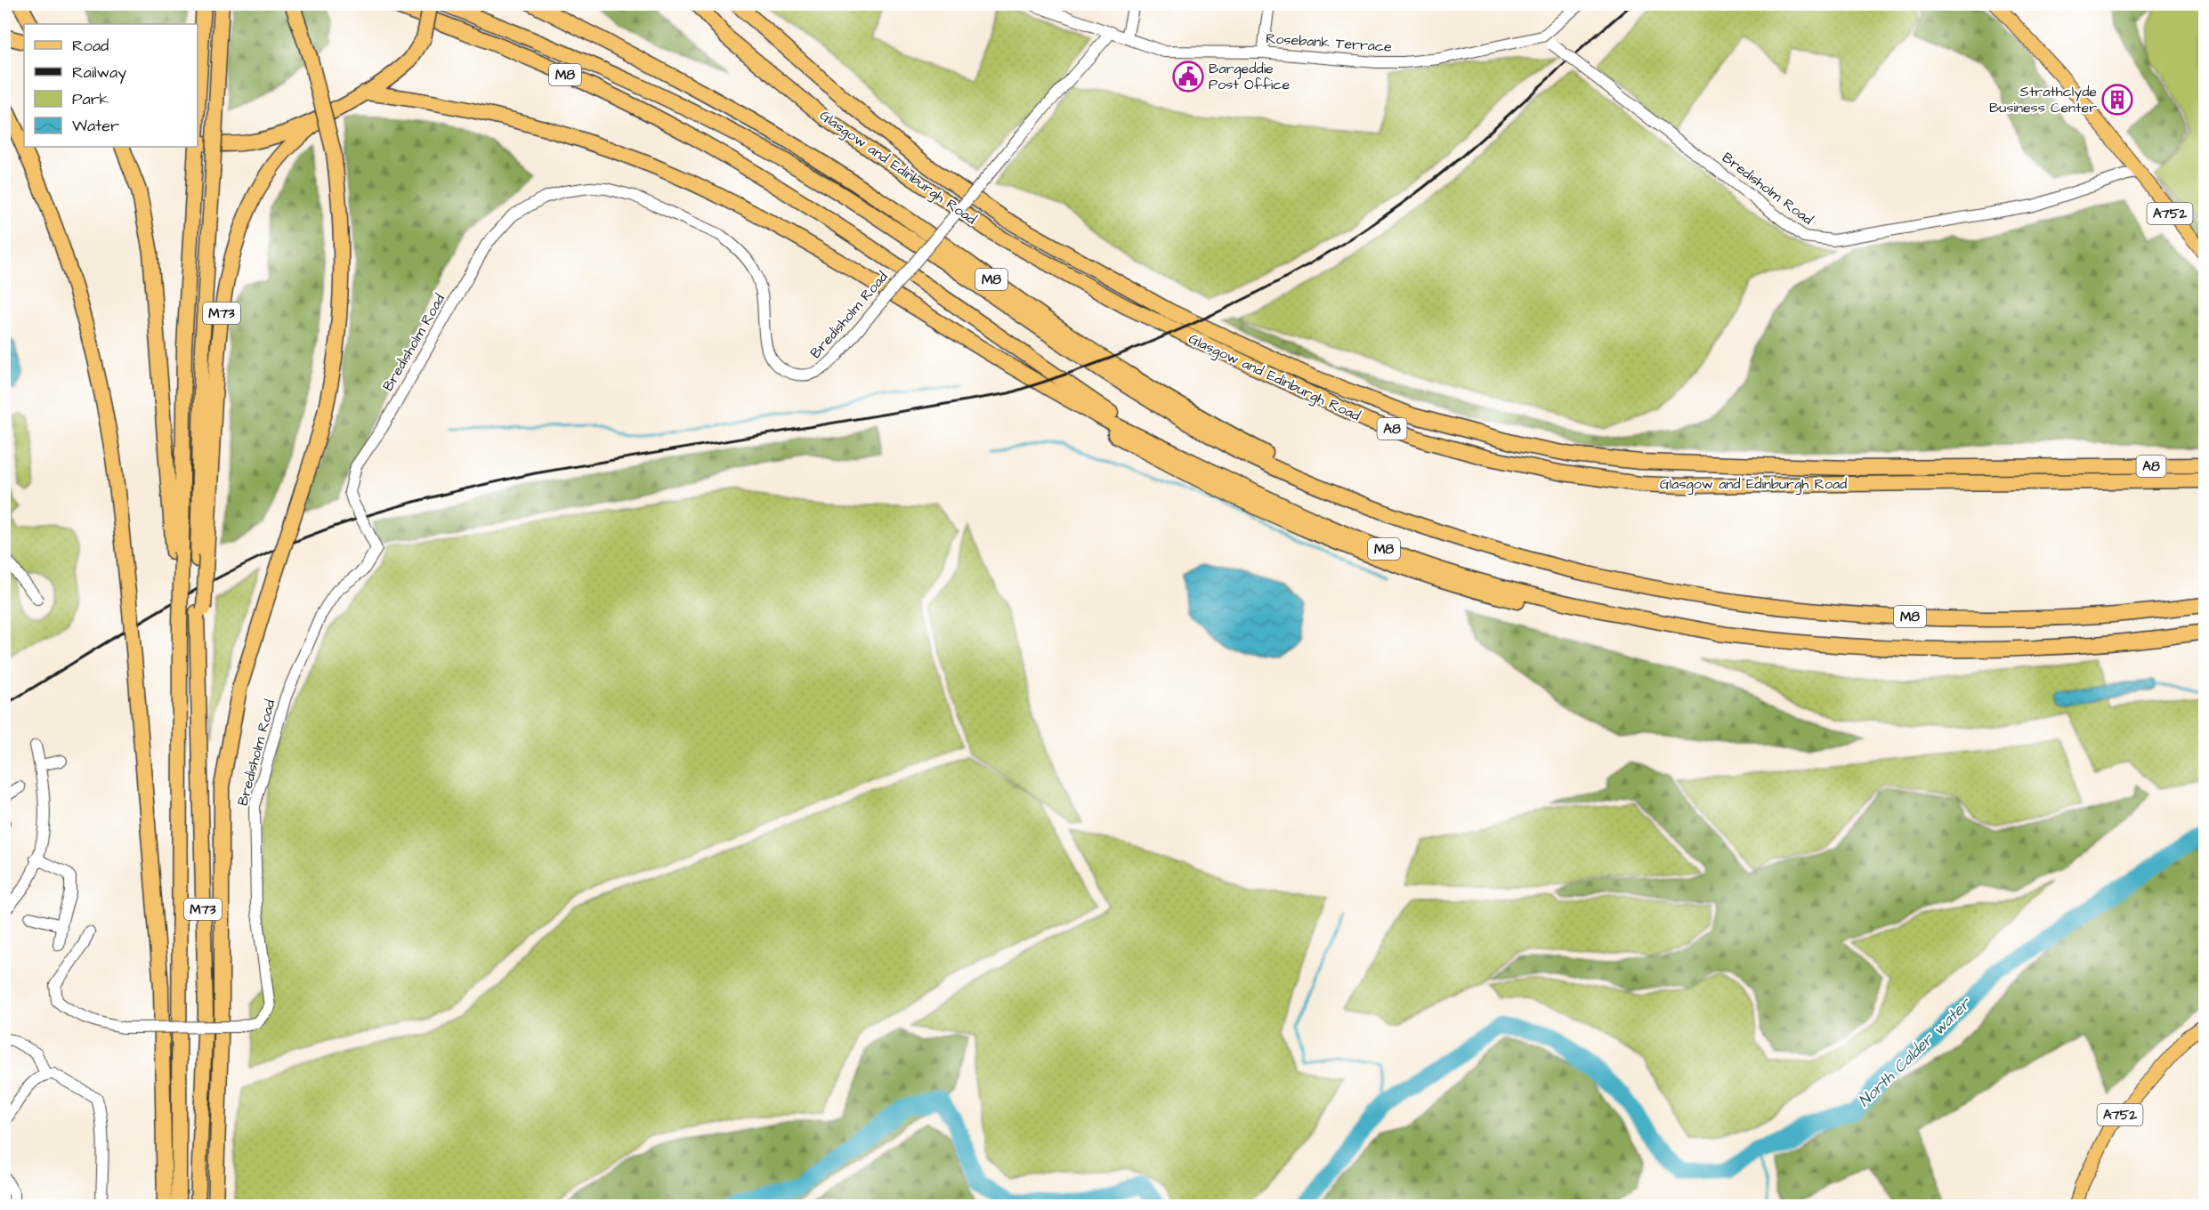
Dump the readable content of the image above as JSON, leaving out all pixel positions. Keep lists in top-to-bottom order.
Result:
{
  "streets": {
    "highway": [
      "M8",
      "Glasgow and Edinburgh Road",
      "M73",
      "A8"
    ],
    "main road": ["A752"],
    "street": ["Rosebank Terrace", "Bredisholm Road"]
  },
  "crossings": [
    ["Rosebank Terrace", "Bredisholm Road"],
    ["Bredisholm Road", "A752"]
  ],
  "water": ["North Calder water"],
  "places": {
    "public building": ["Bargeddie Post Office"],
    "building": ["Strathclyde Business Center"]
  },
  "legend": [
    "Road",
    "Railway",
    "Park",
    "Water"
  ]
}
